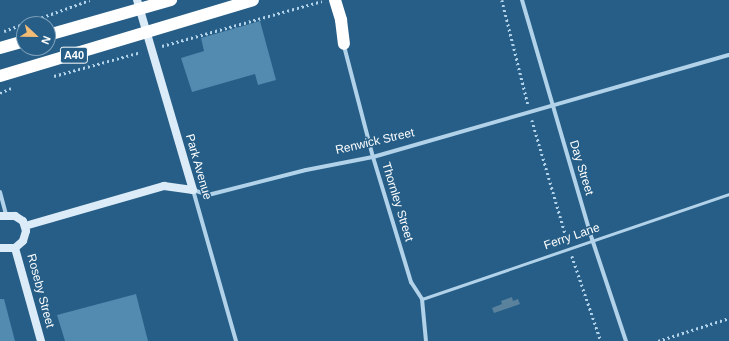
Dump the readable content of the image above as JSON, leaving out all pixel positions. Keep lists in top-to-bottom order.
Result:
{
  "streets": {
    "highway": ["A40"],
    "street": [
      "Renwick Street",
      "Park Avenue",
      "Day Street",
      "Thornley Street",
      "Roseby Street"
    ],
    "lane": ["Ferry Lane"]
  },
  "crossings": [
    ["A40", "Park Avenue"],
    ["Renwick Street", "Park Avenue"],
    ["Renwick Street", "Day Street"],
    ["Renwick Street", "Thornley Street"],
    ["Day Street", "Ferry Lane"],
    ["Thornley Street", "Ferry Lane"]
  ],
  "north": "right"
}
